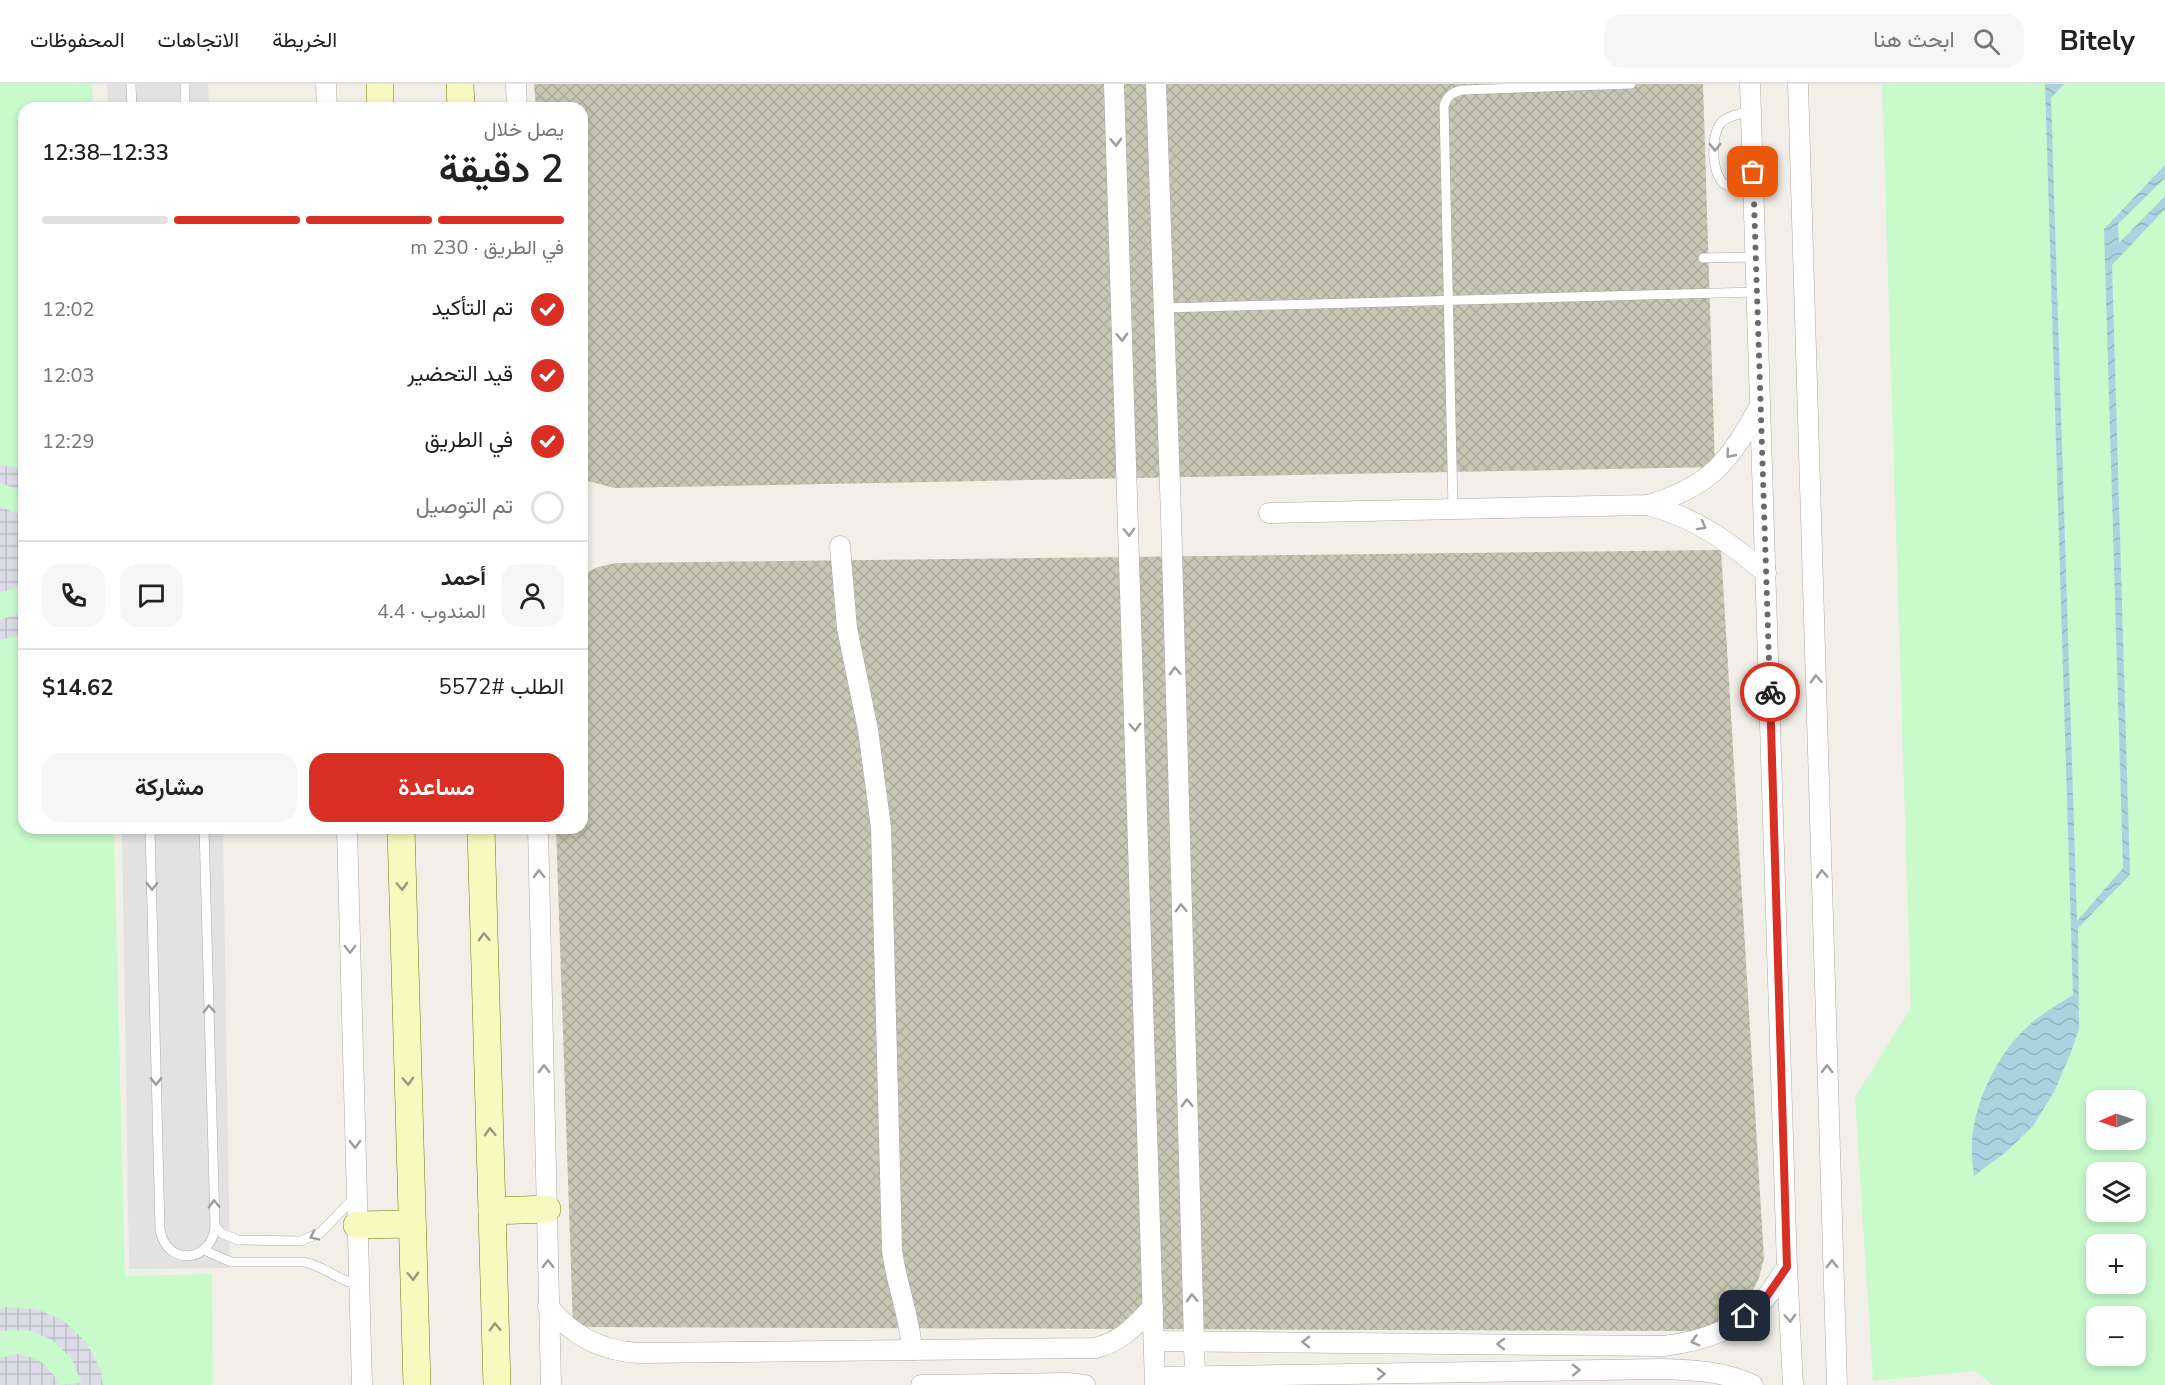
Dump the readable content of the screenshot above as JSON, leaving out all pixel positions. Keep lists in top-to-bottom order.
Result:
{
  "north": "left",
  "page": {
    "header": "Bitely",
    "search": "ابحث هنا",
    "nav": ["الخريطة", "الاتجاهات", "المحفوظات"],
    "heading": ["2 دقيقة", "يصل خلال", "12:33–12:38"],
    "panel": [
      "أحمد",
      "المندوب · 4.4",
      "الطلب #5572",
      "$14.62"
    ],
    "bar": "في الطريق · 230 m",
    "list": [
      ["تم التأكيد", "12:02"],
      ["قيد التحضير", "12:03"],
      ["في الطريق", "12:29"],
      "تم التوصيل"
    ],
    "buttons": ["مساعدة", "مشاركة"],
    "map_buttons": ["+", "−"]
  }
}
